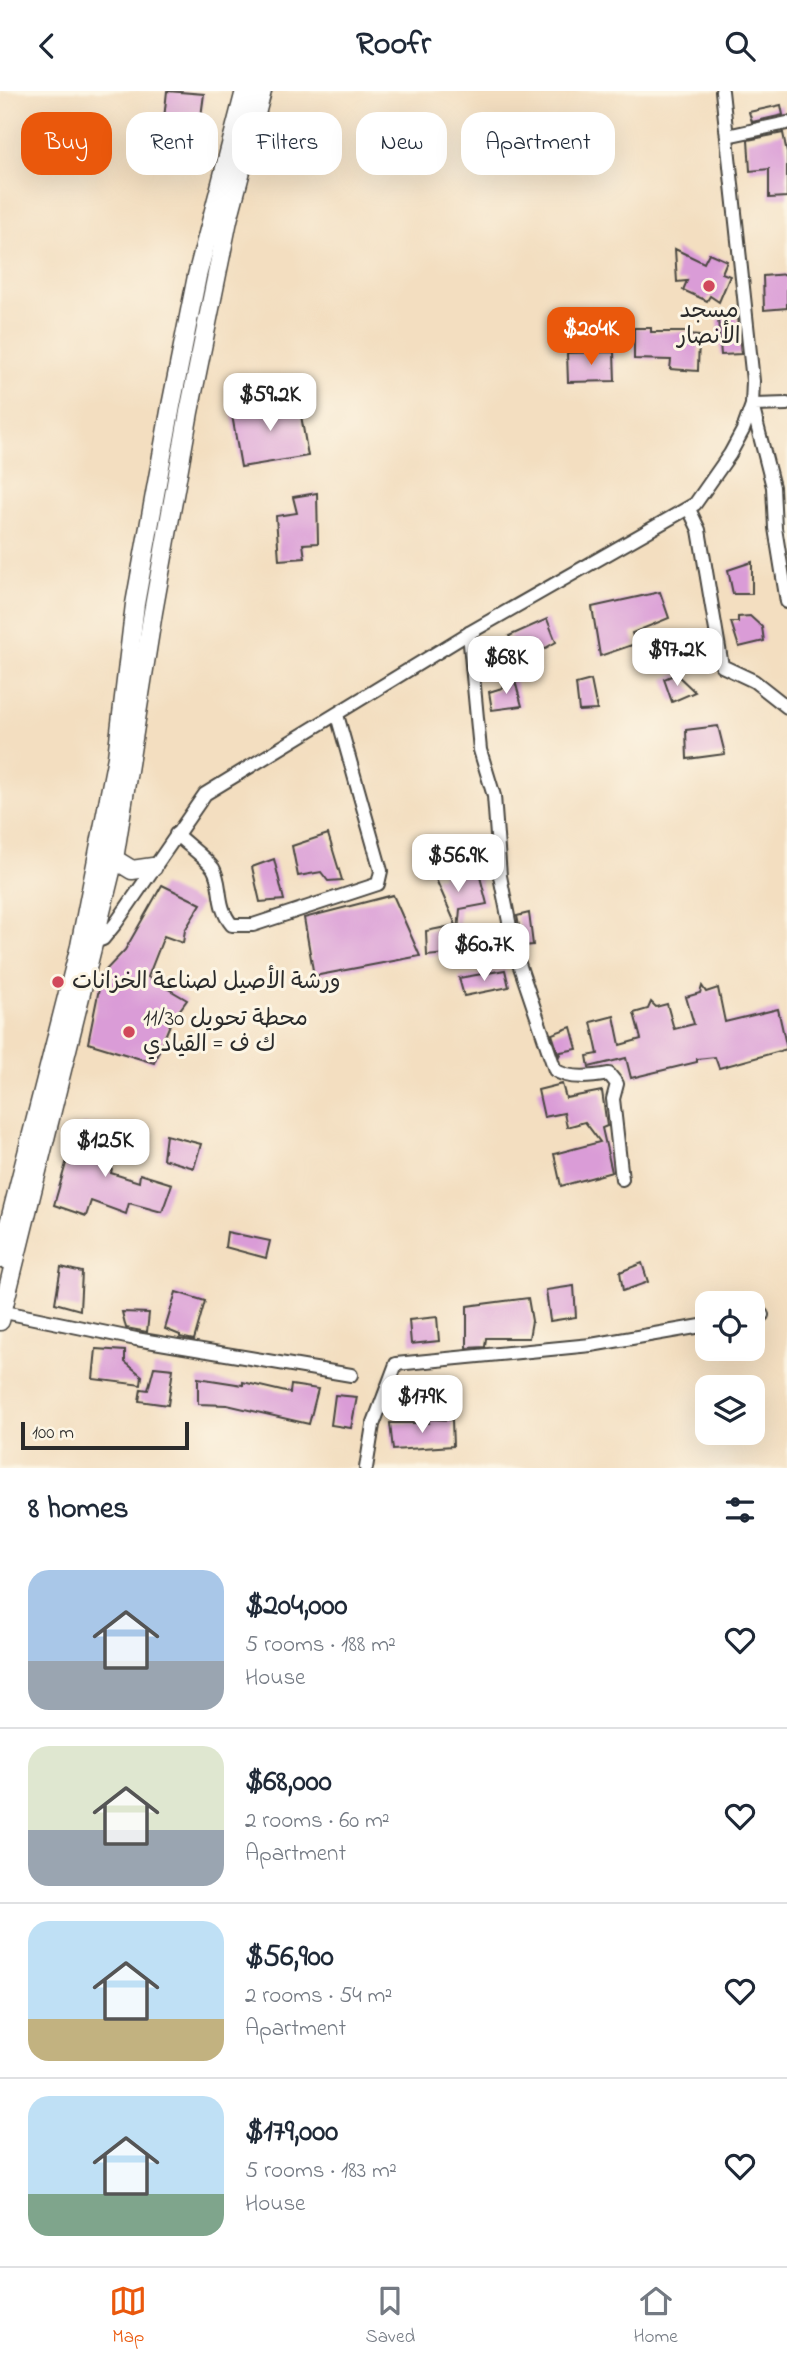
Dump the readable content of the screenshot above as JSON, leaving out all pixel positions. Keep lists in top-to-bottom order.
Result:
{
  "places": ["مسجد الأنصار", "ورشة الأصيل لصناعة الخزانات", "محطة تحويل 11/30 ك ف = القيادي"],
  "scale_bar": "100 m",
  "page": {
    "header": "Roofr",
    "chip": [
      "Buy",
      "Rent",
      "Filters",
      "New",
      "Apartment"
    ],
    "price": [
      "$204K",
      "$59.2K",
      "$97.2K",
      "$68K",
      "$56.9K",
      "$60.7K",
      "$125K",
      "$179K"
    ],
    "scale": "100 m",
    "heading": "8 homes",
    "list": [
      {
        "name": "$204,000",
        "note": "5 rooms · 188 m² · House"
      },
      {
        "name": "$68,000",
        "note": "2 rooms · 60 m² · Apartment"
      },
      {
        "name": "$56,900",
        "note": "2 rooms · 54 m² · Apartment"
      },
      {
        "name": "$179,000",
        "note": "5 rooms · 183 m² · House"
      }
    ],
    "tabs": ["Map", "Saved", "Home"]
  }
}
